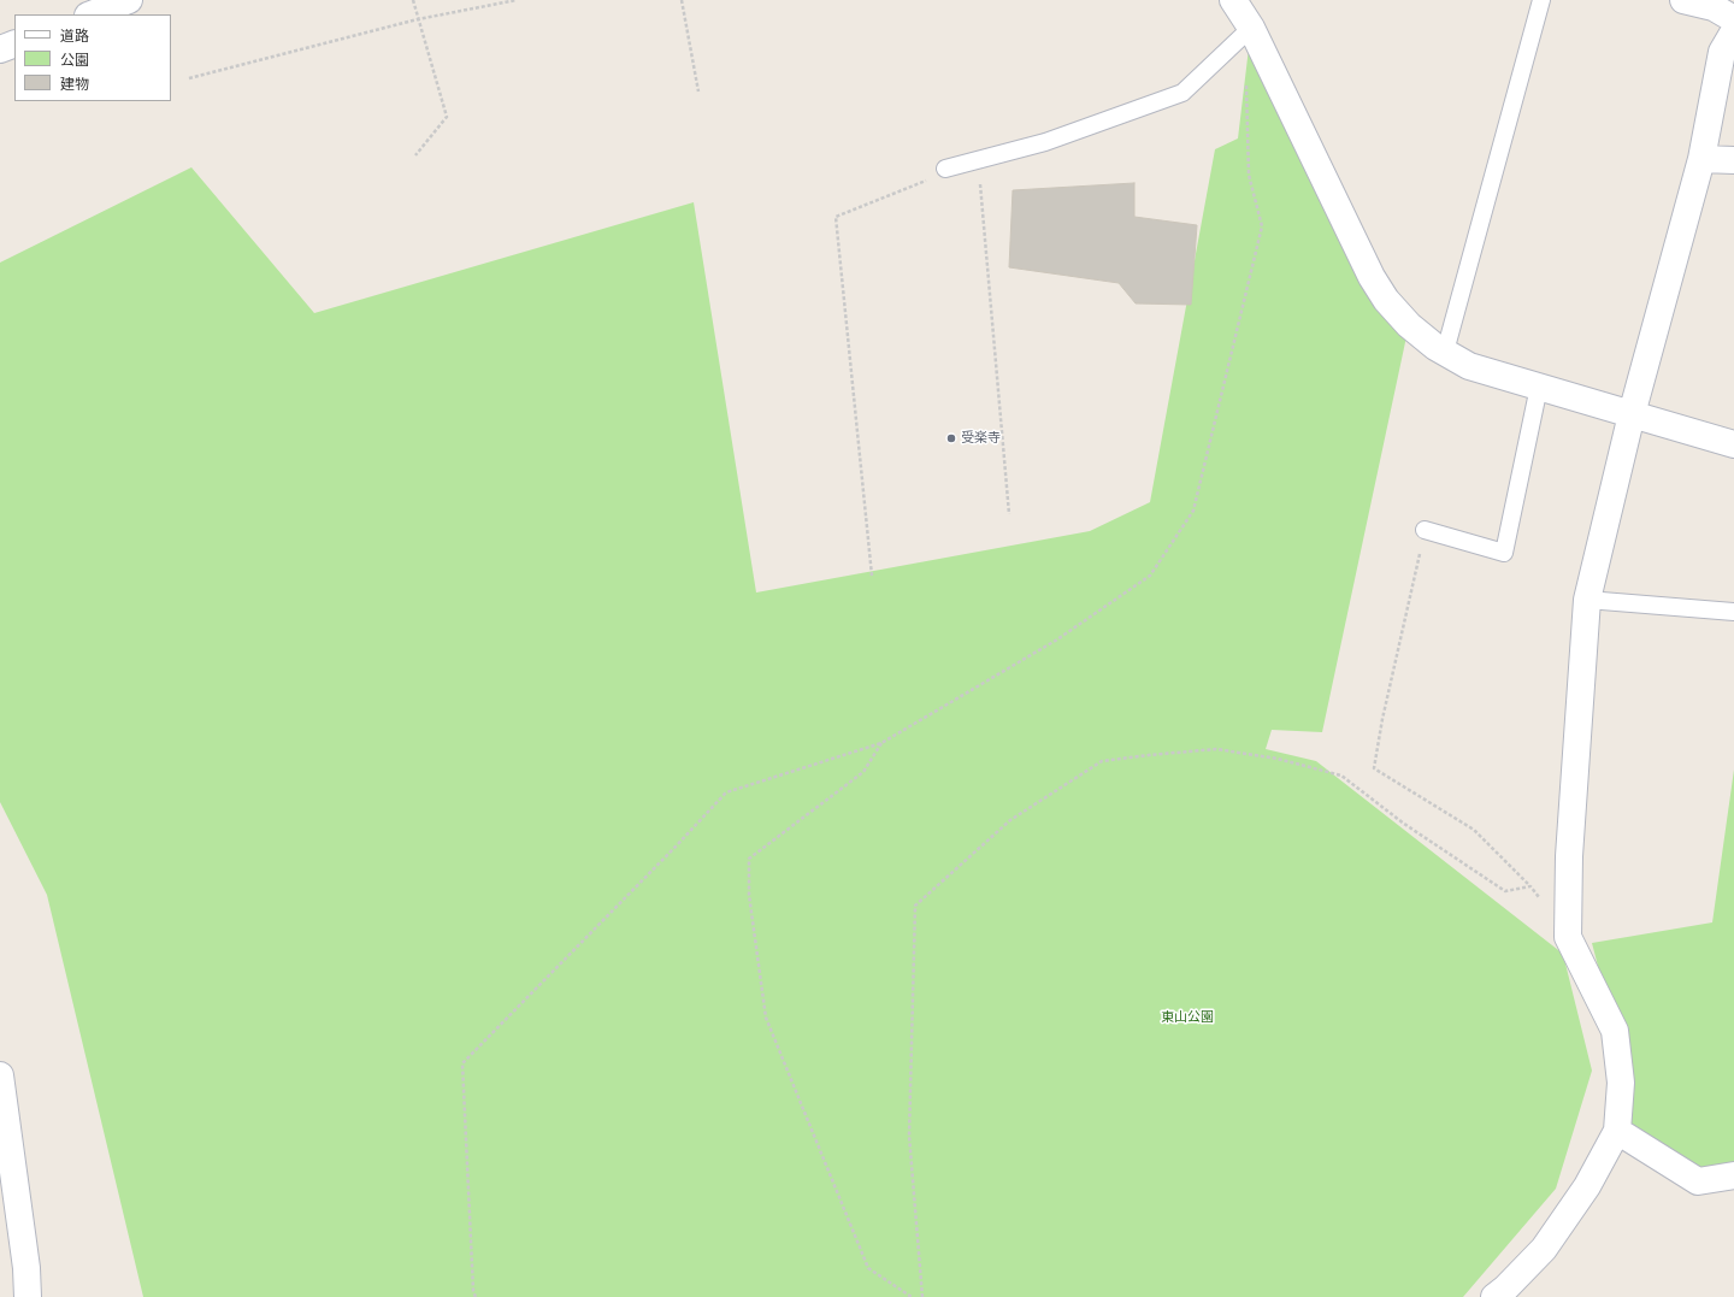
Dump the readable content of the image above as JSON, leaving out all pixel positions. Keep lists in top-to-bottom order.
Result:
{
  "parks": ["東山公園"],
  "places": ["受楽寺"],
  "legend": ["道路", "公園", "建物"]
}
